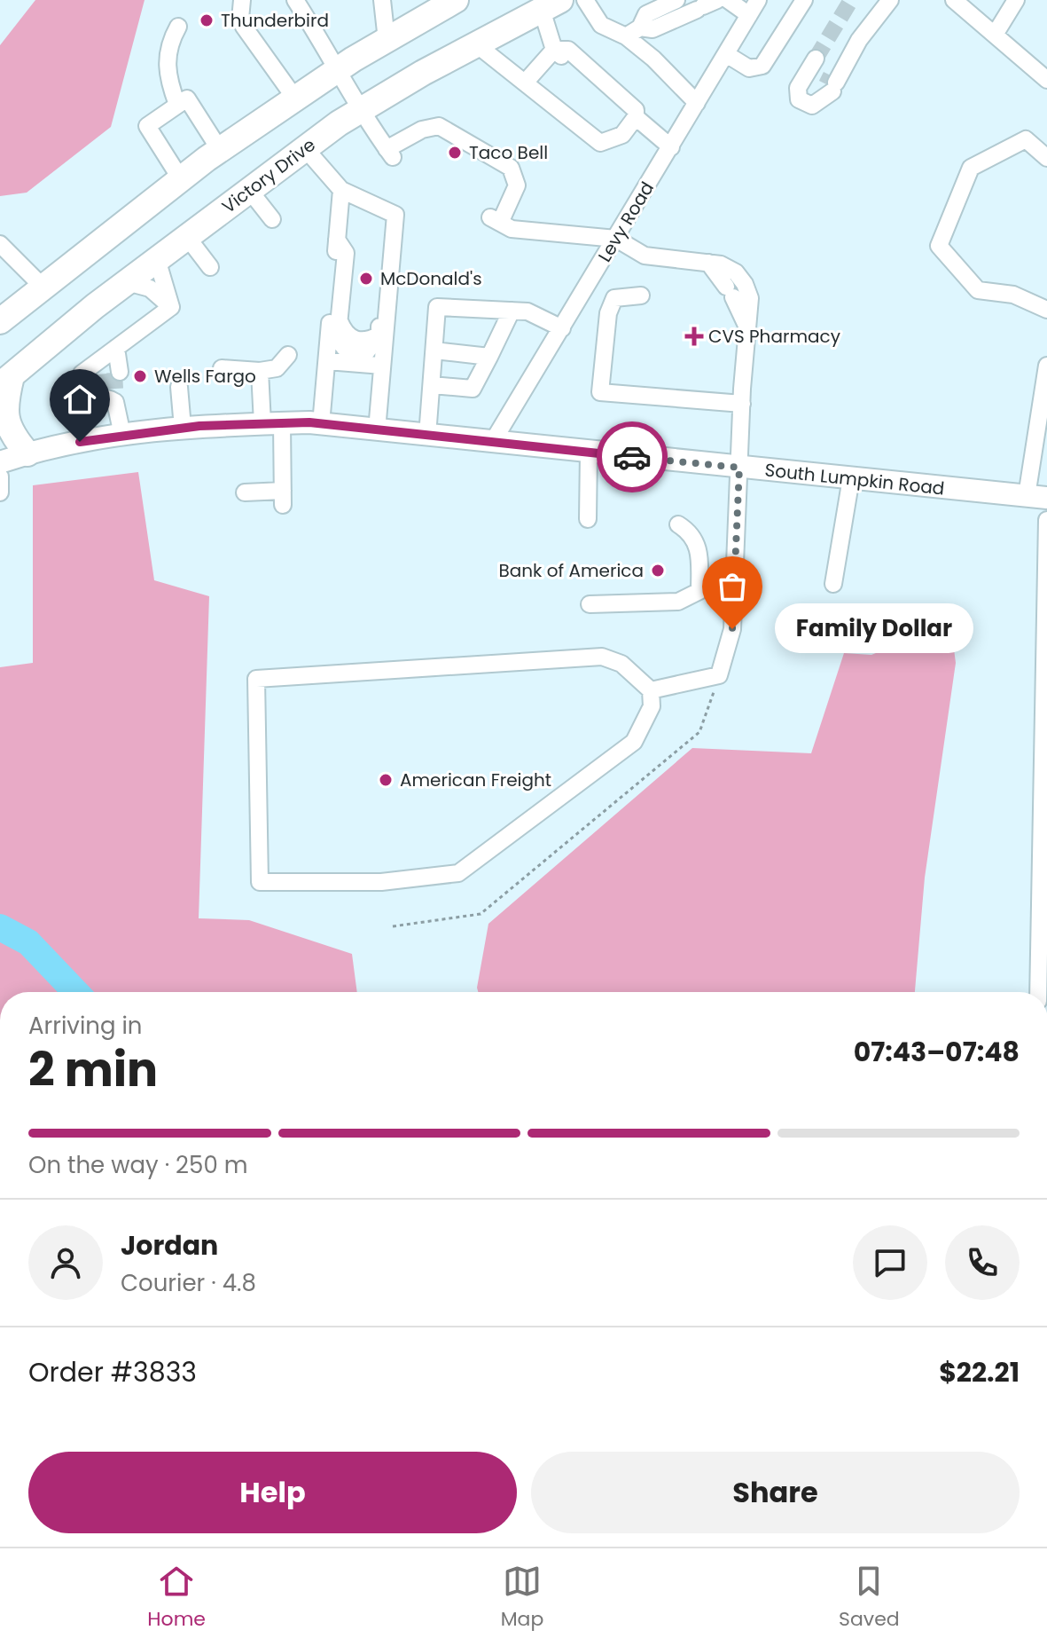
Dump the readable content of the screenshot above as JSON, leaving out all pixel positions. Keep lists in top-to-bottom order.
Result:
{
  "streets": {
    "highway": ["Victory Drive"],
    "main road": ["South Lumpkin Road"],
    "street": ["Levy Road"]
  },
  "crossings": [
    ["Levy Road", "South Lumpkin Road"]
  ],
  "places": {
    "other": [
      "Thunderbird",
      "Taco Bell",
      "McDonald's",
      "Wells Fargo",
      "Bank of America",
      "Family Dollar",
      "American Freight"
    ],
    "health": ["CVS Pharmacy"]
  },
  "page": {
    "bubble": "Family Dollar",
    "heading": ["2 min", "Arriving in", "07:43–07:48"],
    "panel": [
      "Jordan",
      "Courier · 4.8",
      "Order #3833",
      "$22.21"
    ],
    "bar": "On the way · 250 m",
    "buttons": ["Help", "Share"],
    "tabs": ["Home", "Map", "Saved"]
  }
}
